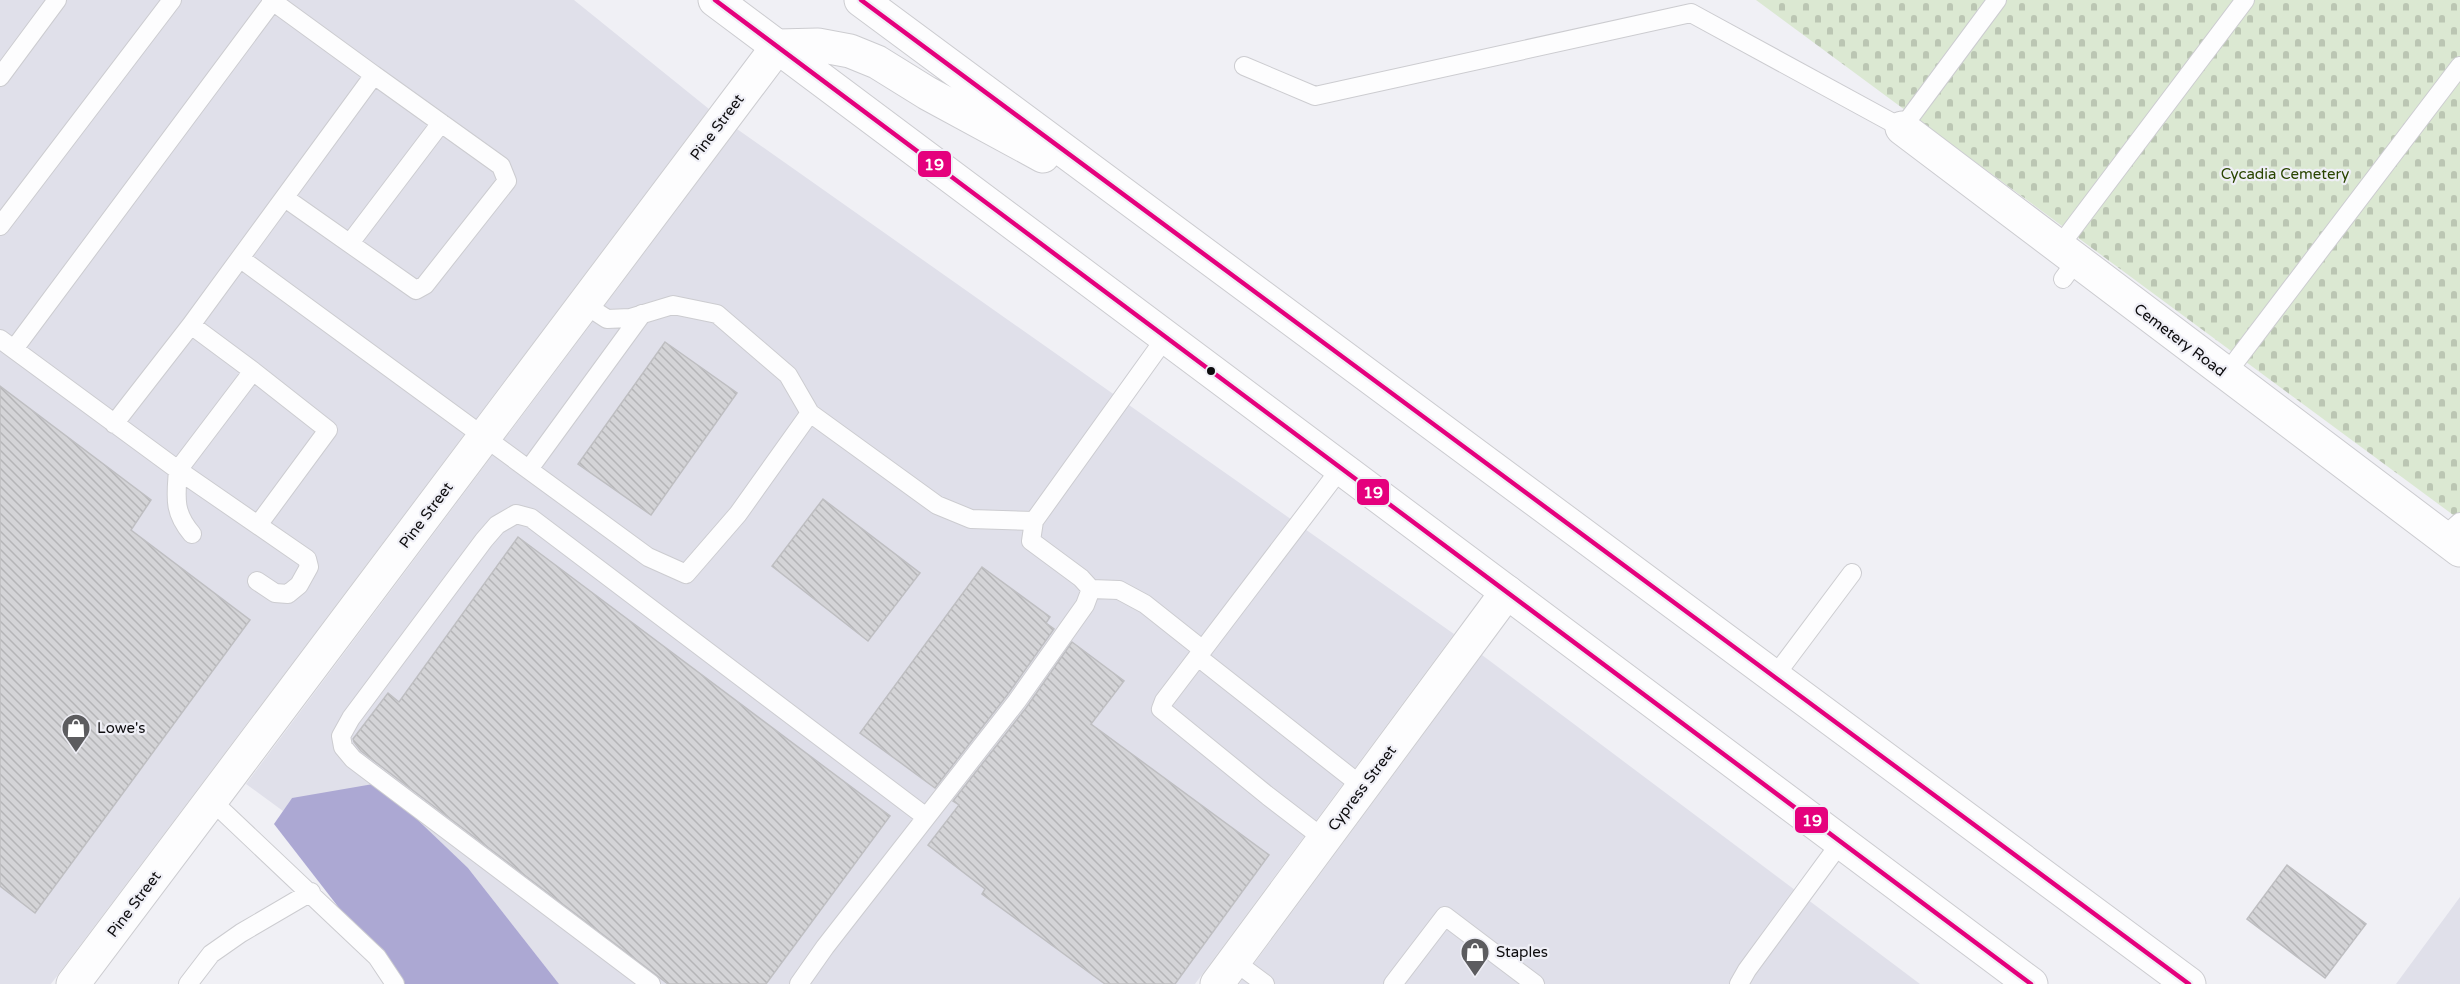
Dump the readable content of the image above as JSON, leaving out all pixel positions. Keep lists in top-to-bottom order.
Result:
{
  "streets": {
    "main road": ["Pine Street", "Cemetery Road", "Cypress Street"]
  },
  "parks": ["Cycadia Cemetery"],
  "places": {
    "shop": ["Lowe's", "Staples"]
  },
  "lines": ["transit line 19"]
}
